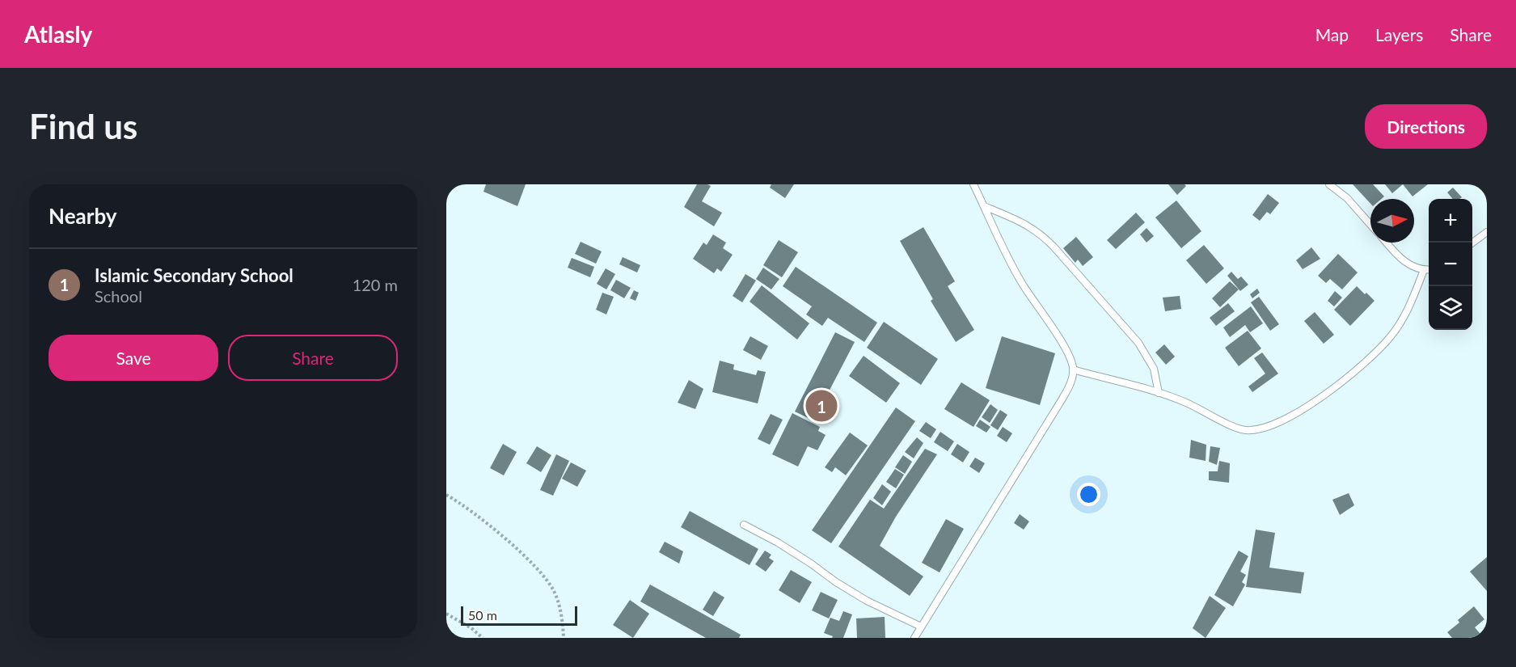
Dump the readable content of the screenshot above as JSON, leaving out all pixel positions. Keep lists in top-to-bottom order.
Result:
{
  "scale_bar": "50 m",
  "north": "right",
  "page": {
    "header": "Atlasly",
    "nav": ["Map", "Layers", "Share"],
    "buttons": [
      "Directions",
      ["Save", "Share"]
    ],
    "title": "Find us",
    "heading": "Nearby",
    "map_buttons": ["+", "−"],
    "list": [
      {
        "mark": "1",
        "name": "Islamic Secondary School",
        "note": "School",
        "value": "120 m"
      }
    ],
    "pins": "1",
    "scale": "50 m"
  }
}
